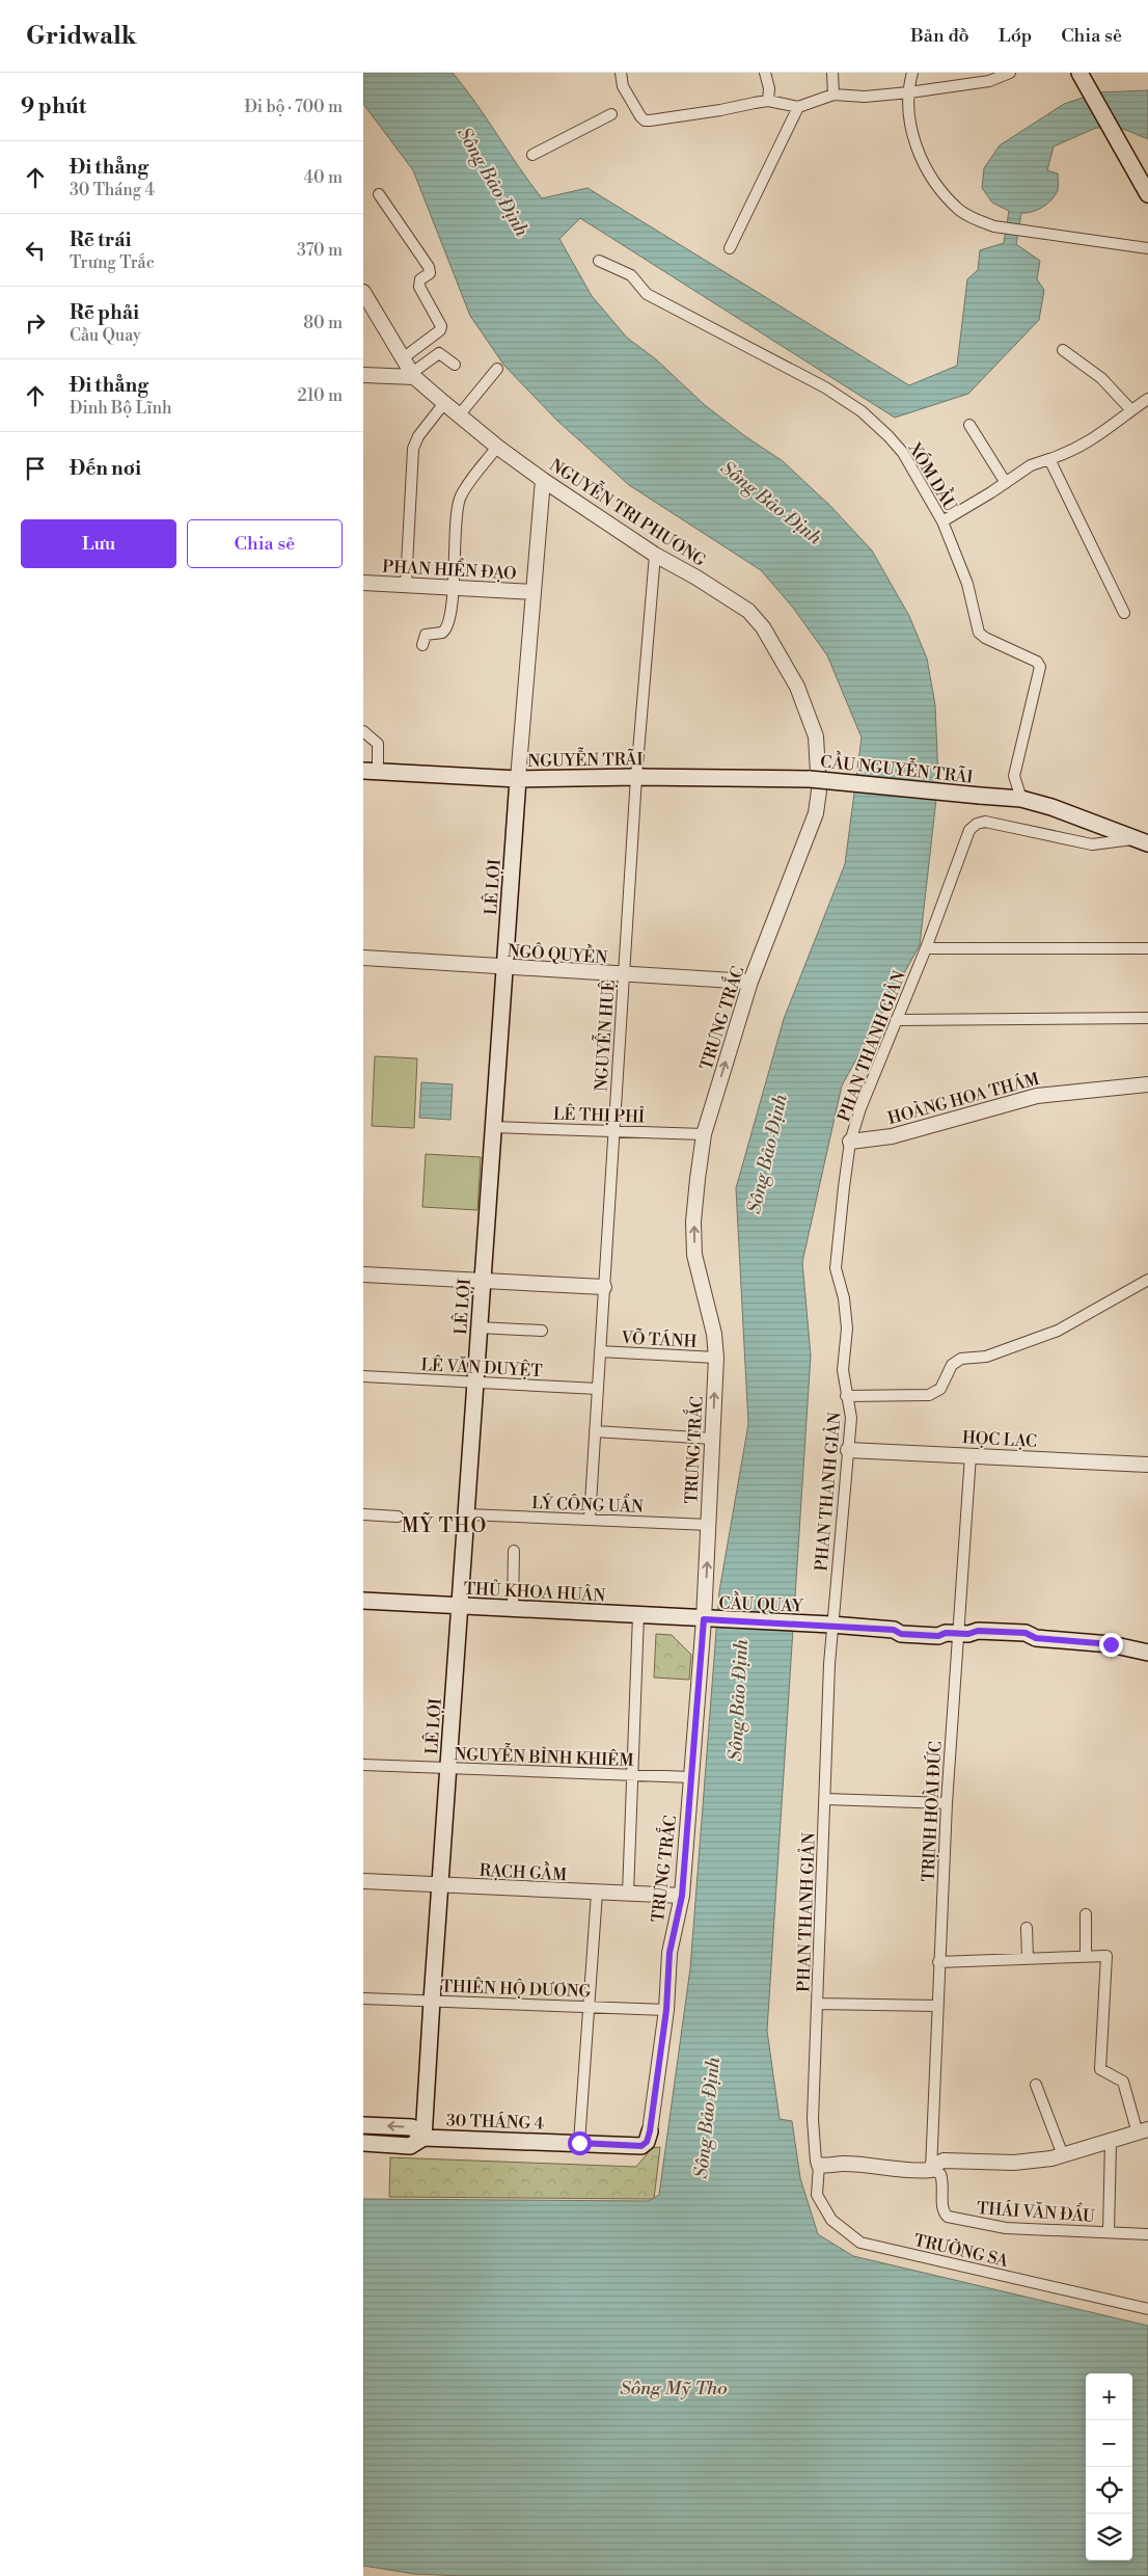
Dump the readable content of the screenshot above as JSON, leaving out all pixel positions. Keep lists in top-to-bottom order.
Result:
{
  "streets": {
    "main road": [
      "NGUYỄN TRÃI",
      "CẦU NGUYỄN TRÃI",
      "LÊ LỢI",
      "THỦ KHOA HUÂN",
      "CẦU QUAY",
      "30 THÁNG 4"
    ],
    "street": [
      "XÓM DẦU",
      "NGUYỄN TRI PHƯƠNG",
      "PHAN HIỂN ĐẠO",
      "NGÔ QUYỀN",
      "TRƯNG TRẮC",
      "NGUYỄN HUỆ",
      "PHAN THANH GIẢN",
      "HOÀNG HOA THÁM",
      "LÊ THỊ PHỈ",
      "VÕ TÁNH",
      "LÊ VĂN DUYỆT",
      "HỌC LẠC",
      "LÝ CÔNG UẨN",
      "NGUYỄN BỈNH KHIÊM",
      "TRỊNH HOÀI ĐỨC",
      "RẠCH GẦM",
      "THIÊN HỘ DƯƠNG",
      "THÁI VĂN ĐẨU",
      "TRƯỜNG SA"
    ]
  },
  "crossings": [
    ["XÓM DẦU", "CẦU NGUYỄN TRÃI"],
    ["NGUYỄN TRI PHƯƠNG", "NGUYỄN TRÃI"],
    ["NGUYỄN TRI PHƯƠNG", "CẦU NGUYỄN TRÃI"],
    ["NGUYỄN TRI PHƯƠNG", "LÊ LỢI"],
    ["NGUYỄN TRI PHƯƠNG", "TRƯNG TRẮC"],
    ["NGUYỄN TRI PHƯƠNG", "NGUYỄN HUỆ"],
    ["PHAN HIỂN ĐẠO", "LÊ LỢI"],
    ["NGUYỄN TRÃI", "CẦU NGUYỄN TRÃI"],
    ["NGUYỄN TRÃI", "LÊ LỢI"],
    ["NGUYỄN TRÃI", "TRƯNG TRẮC"],
    ["NGUYỄN TRÃI", "NGUYỄN HUỆ"],
    ["CẦU NGUYỄN TRÃI", "TRƯNG TRẮC"],
    ["CẦU NGUYỄN TRÃI", "PHAN THANH GIẢN"],
    ["LÊ LỢI", "NGÔ QUYỀN"],
    ["LÊ LỢI", "LÊ THỊ PHỈ"],
    ["LÊ LỢI", "LÊ VĂN DUYỆT"],
    ["LÊ LỢI", "LÝ CÔNG UẨN"],
    ["LÊ LỢI", "THỦ KHOA HUÂN"],
    ["LÊ LỢI", "NGUYỄN BỈNH KHIÊM"],
    ["LÊ LỢI", "RẠCH GẦM"],
    ["LÊ LỢI", "THIÊN HỘ DƯƠNG"],
    ["LÊ LỢI", "30 THÁNG 4"],
    ["NGÔ QUYỀN", "TRƯNG TRẮC"],
    ["NGÔ QUYỀN", "NGUYỄN HUỆ"],
    ["TRƯNG TRẮC", "LÊ THỊ PHỈ"],
    ["TRƯNG TRẮC", "VÕ TÁNH"],
    ["TRƯNG TRẮC", "LÝ CÔNG UẨN"],
    ["TRƯNG TRẮC", "THỦ KHOA HUÂN"],
    ["TRƯNG TRẮC", "CẦU QUAY"],
    ["TRƯNG TRẮC", "NGUYỄN BỈNH KHIÊM"],
    ["TRƯNG TRẮC", "RẠCH GẦM"],
    ["TRƯNG TRẮC", "THIÊN HỘ DƯƠNG"],
    ["TRƯNG TRẮC", "30 THÁNG 4"],
    ["NGUYỄN HUỆ", "LÊ THỊ PHỈ"],
    ["NGUYỄN HUỆ", "VÕ TÁNH"],
    ["NGUYỄN HUỆ", "LÊ VĂN DUYỆT"],
    ["NGUYỄN HUỆ", "LÝ CÔNG UẨN"],
    ["PHAN THANH GIẢN", "HOÀNG HOA THÁM"],
    ["PHAN THANH GIẢN", "HỌC LẠC"],
    ["PHAN THANH GIẢN", "CẦU QUAY"],
    ["PHAN THANH GIẢN", "TRƯỜNG SA"],
    ["HỌC LẠC", "TRỊNH HOÀI ĐỨC"],
    ["THỦ KHOA HUÂN", "CẦU QUAY"],
    ["CẦU QUAY", "TRỊNH HOÀI ĐỨC"],
    ["TRỊNH HOÀI ĐỨC", "THÁI VĂN ĐẨU"]
  ],
  "one_way": ["TRƯNG TRẮC"],
  "districts": ["MỸ THO"],
  "water": ["Sông Bảo Định", "Sông Mỹ Tho"],
  "page": {
    "header": "Gridwalk",
    "nav": ["Bản đồ", "Lớp", "Chia sẻ"],
    "heading": ["9 phút", "Đi bộ · 700 m"],
    "list": [
      ["Đi thẳng", "30 Tháng 4", "40 m"],
      ["Rẽ trái", "Trưng Trắc", "370 m"],
      ["Rẽ phải", "Cầu Quay", "80 m"],
      ["Đi thẳng", "Đinh Bộ Lĩnh", "210 m"],
      "Đến nơi"
    ],
    "buttons": ["Lưu", "Chia sẻ"],
    "map_buttons": ["+", "−"]
  }
}
